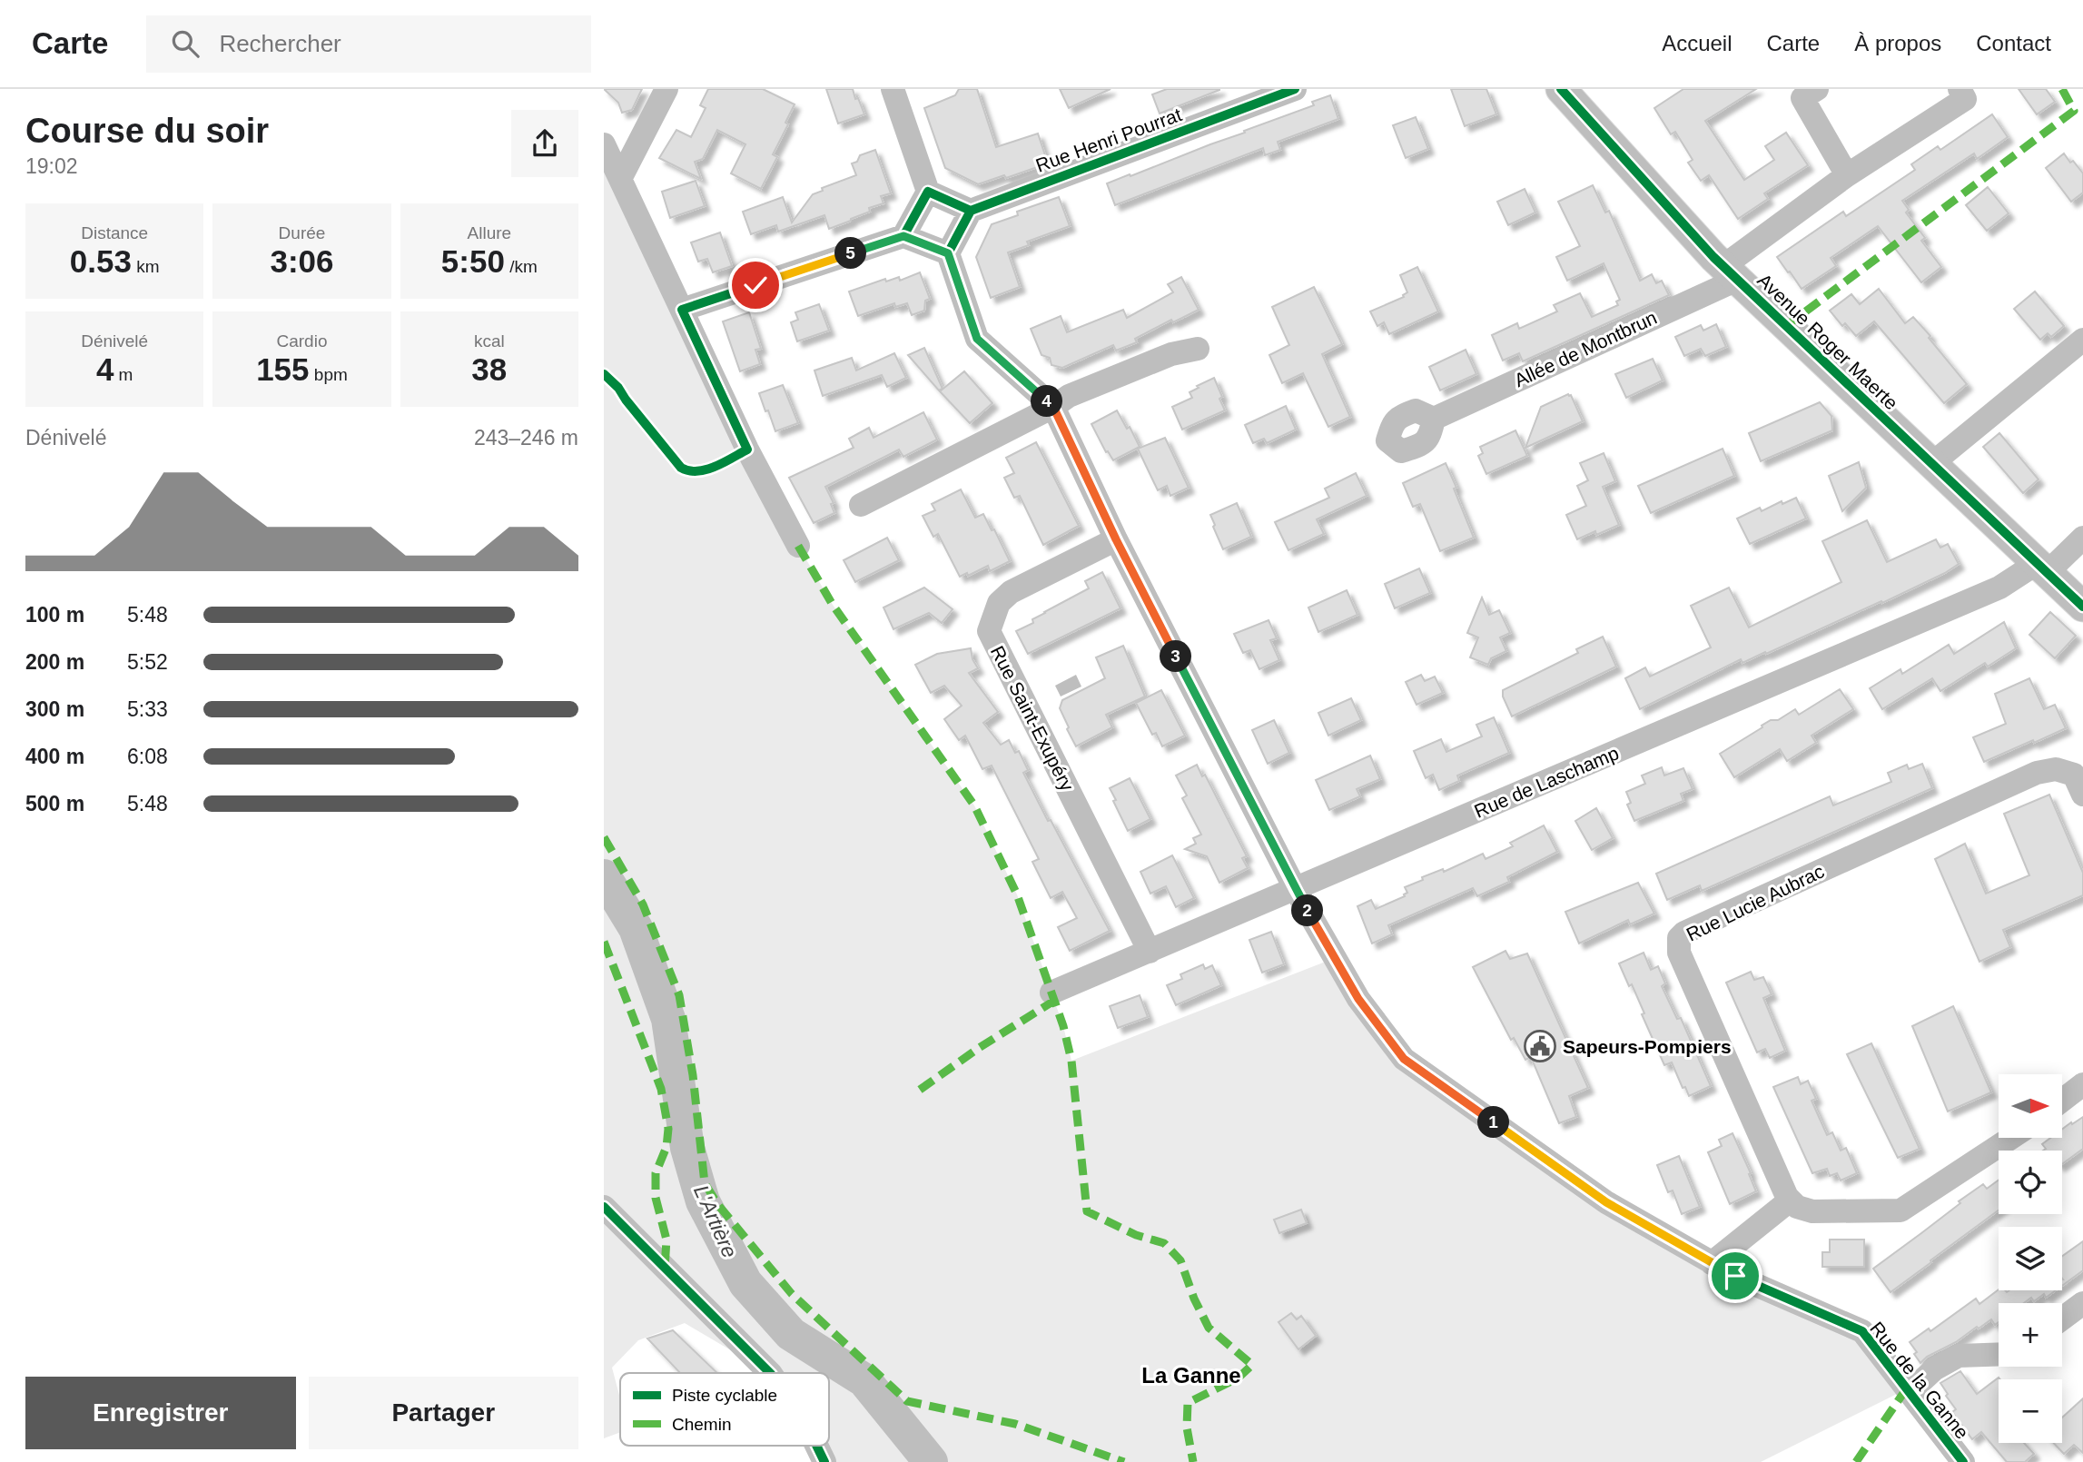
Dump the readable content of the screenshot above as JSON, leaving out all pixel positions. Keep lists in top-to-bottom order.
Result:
{
  "streets": {
    "main road": ["Avenue Roger Maerte"],
    "street": [
      "Rue Henri Pourrat",
      "Allée de Montbrun",
      "Rue Saint-Exupéry",
      "Rue de Laschamp",
      "Rue Lucie Aubrac",
      "Rue de la Ganne"
    ]
  },
  "crossings": [
    ["Avenue Roger Maerte", "Allée de Montbrun"],
    ["Avenue Roger Maerte", "Rue de Laschamp"],
    ["Rue Saint-Exupéry", "Rue de Laschamp"],
    ["Rue Saint-Exupéry", "Rue de la Ganne"],
    ["Rue de Laschamp", "Rue de la Ganne"]
  ],
  "districts": ["La Ganne"],
  "water": ["L'Artière"],
  "places": {
    "public building": ["Sapeurs-Pompiers"]
  },
  "legend": ["Piste cyclable", "Chemin"],
  "north": "right",
  "page": {
    "header": "Carte",
    "search": "Rechercher",
    "nav": [
      "Accueil",
      "Carte",
      "À propos",
      "Contact"
    ],
    "heading": ["Course du soir", "19:02"],
    "stats": [
      ["Distance", "0.53 km"],
      ["Durée", "3:06"],
      ["Allure", "5:50 /km"],
      ["Dénivelé", "4 m"],
      ["Cardio", "155 bpm"],
      ["kcal", "38"]
    ],
    "pins": [
      "5",
      "4",
      "3",
      "2",
      "1"
    ],
    "chart": ["Dénivelé", "243–246 m"],
    "list": [
      {
        "name": "100 m",
        "note": "5:48"
      },
      {
        "name": "200 m",
        "note": "5:52"
      },
      {
        "name": "300 m",
        "note": "5:33"
      },
      {
        "name": "400 m",
        "note": "6:08"
      },
      {
        "name": "500 m",
        "note": "5:48"
      }
    ],
    "map_buttons": ["+", "−"],
    "buttons": ["Enregistrer", "Partager"]
  }
}
